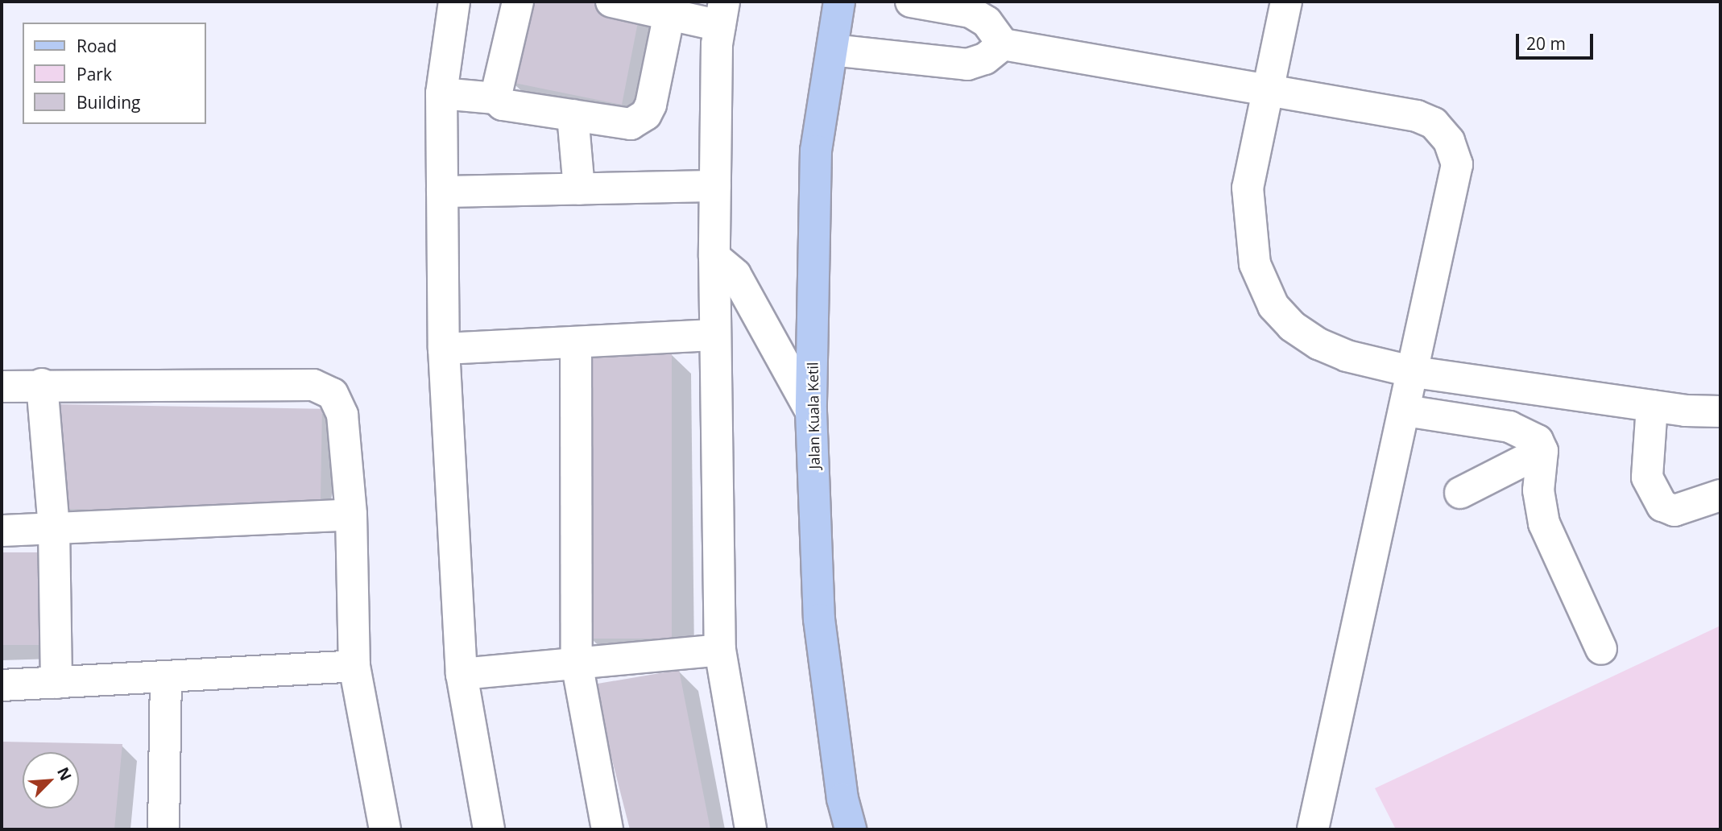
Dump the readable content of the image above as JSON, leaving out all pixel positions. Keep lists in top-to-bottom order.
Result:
{
  "streets": {
    "main road": ["Jalan Kuala Ketil"]
  },
  "legend": ["Road", "Park", "Building"],
  "scale_bar": "20 m",
  "north": "top right"
}
